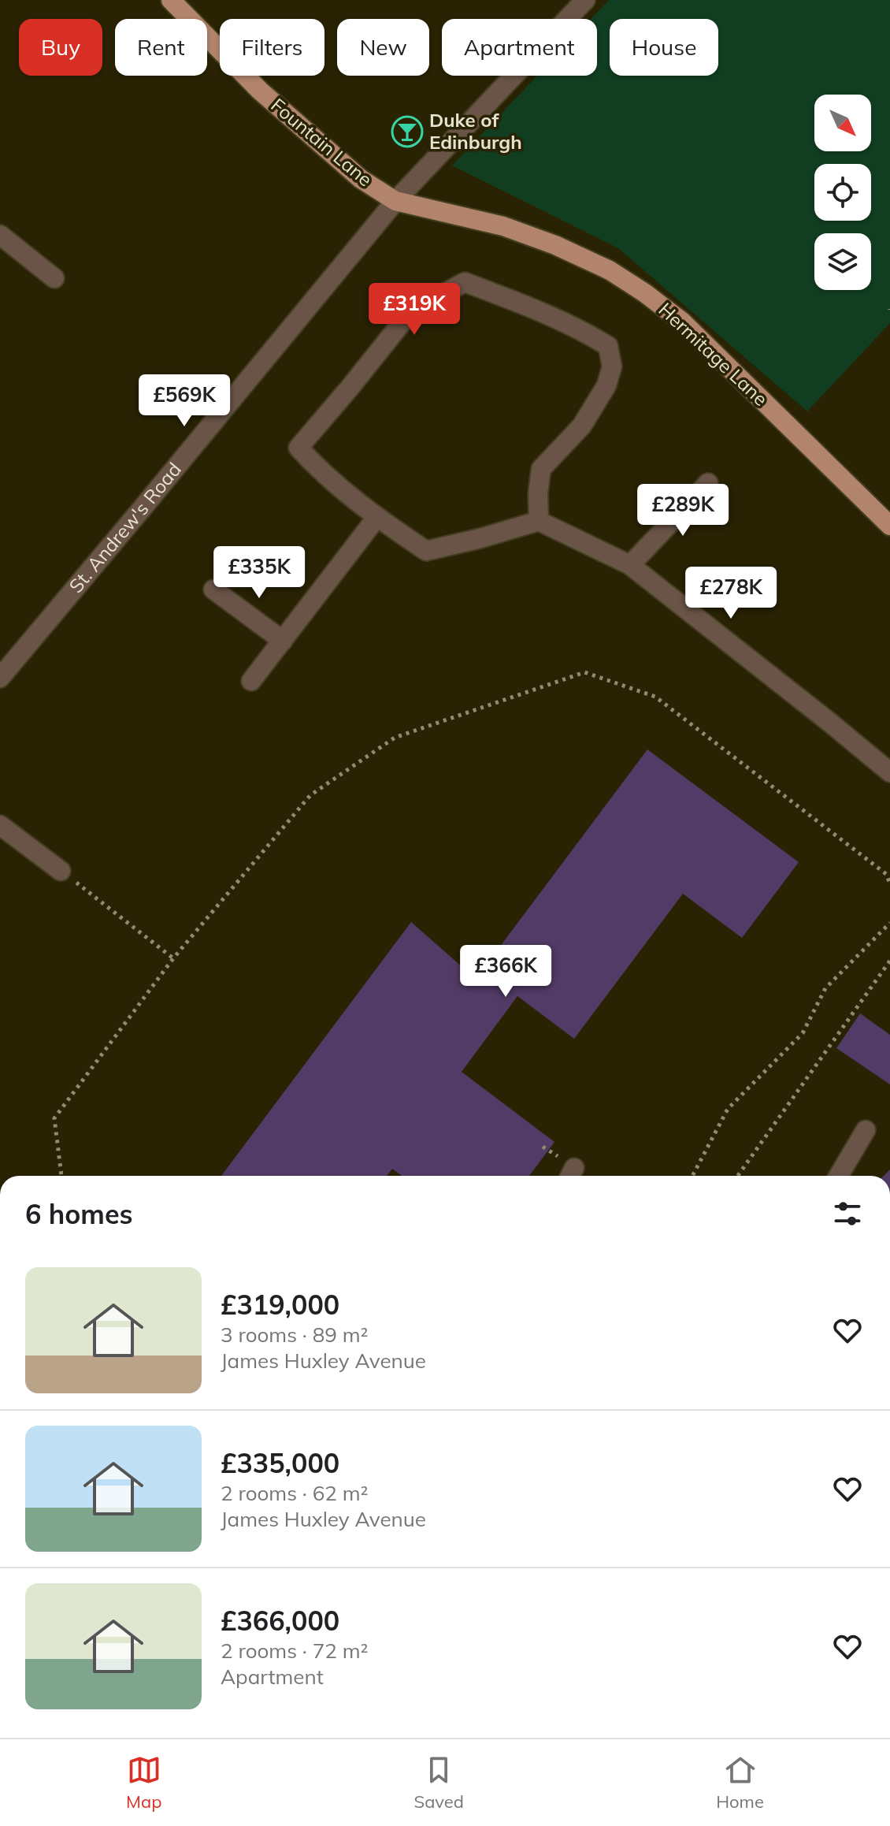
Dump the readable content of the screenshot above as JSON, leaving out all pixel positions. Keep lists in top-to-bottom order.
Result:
{
  "streets": {
    "main road": ["Fountain Lane", "Hermitage Lane"],
    "street": ["St. Andrew's Road"]
  },
  "crossings": [
    ["Fountain Lane", "Hermitage Lane"],
    ["Fountain Lane", "St. Andrew's Road"],
    ["Hermitage Lane", "St. Andrew's Road"]
  ],
  "places": {
    "bar": ["Duke of Edinburgh"]
  },
  "north": "bottom right",
  "page": {
    "chip": [
      "Buy",
      "Rent",
      "Filters",
      "New",
      "Apartment",
      "House"
    ],
    "price": [
      "£319K",
      "£569K",
      "£289K",
      "£335K",
      "£278K",
      "£366K"
    ],
    "heading": "6 homes",
    "list": [
      {
        "name": "£319,000",
        "note": "3 rooms · 89 m² · James Huxley Avenue"
      },
      {
        "name": "£335,000",
        "note": "2 rooms · 62 m² · James Huxley Avenue"
      },
      {
        "name": "£366,000",
        "note": "2 rooms · 72 m² · Apartment"
      }
    ],
    "tabs": ["Map", "Saved", "Home"]
  }
}
